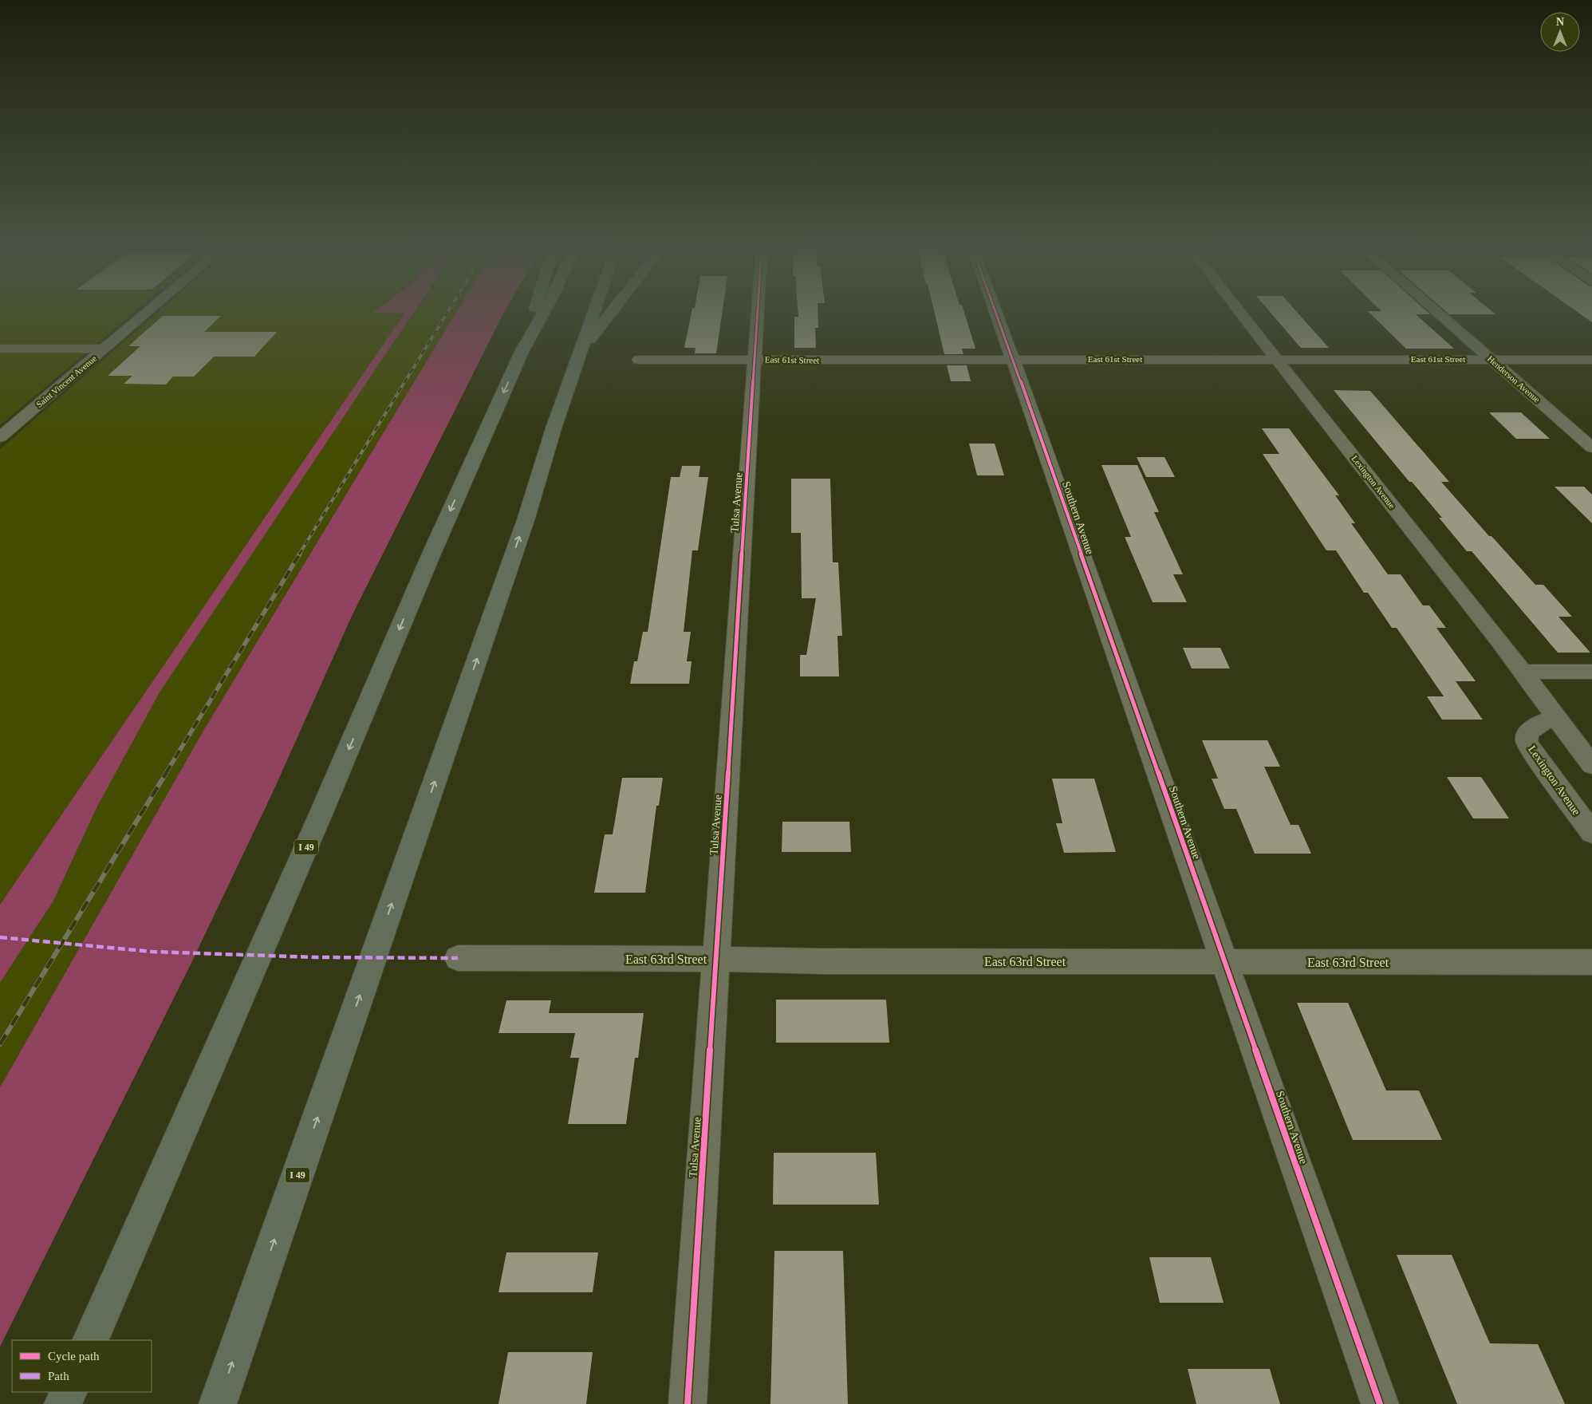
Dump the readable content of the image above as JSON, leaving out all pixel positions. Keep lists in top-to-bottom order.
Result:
{
  "streets": {
    "highway": ["I 49"],
    "street": [
      "East 61st Street",
      "Henderson Avenue",
      "Saint Vincent Avenue",
      "Lexington Avenue",
      "Tulsa Avenue",
      "Southern Avenue",
      "East 63rd Street"
    ]
  },
  "crossings": [
    ["East 61st Street", "Henderson Avenue"],
    ["East 61st Street", "Lexington Avenue"],
    ["East 61st Street", "Tulsa Avenue"],
    ["East 61st Street", "Southern Avenue"],
    ["Tulsa Avenue", "East 63rd Street"],
    ["Southern Avenue", "East 63rd Street"]
  ],
  "legend": ["Cycle path", "Path"],
  "north": "top"
}
